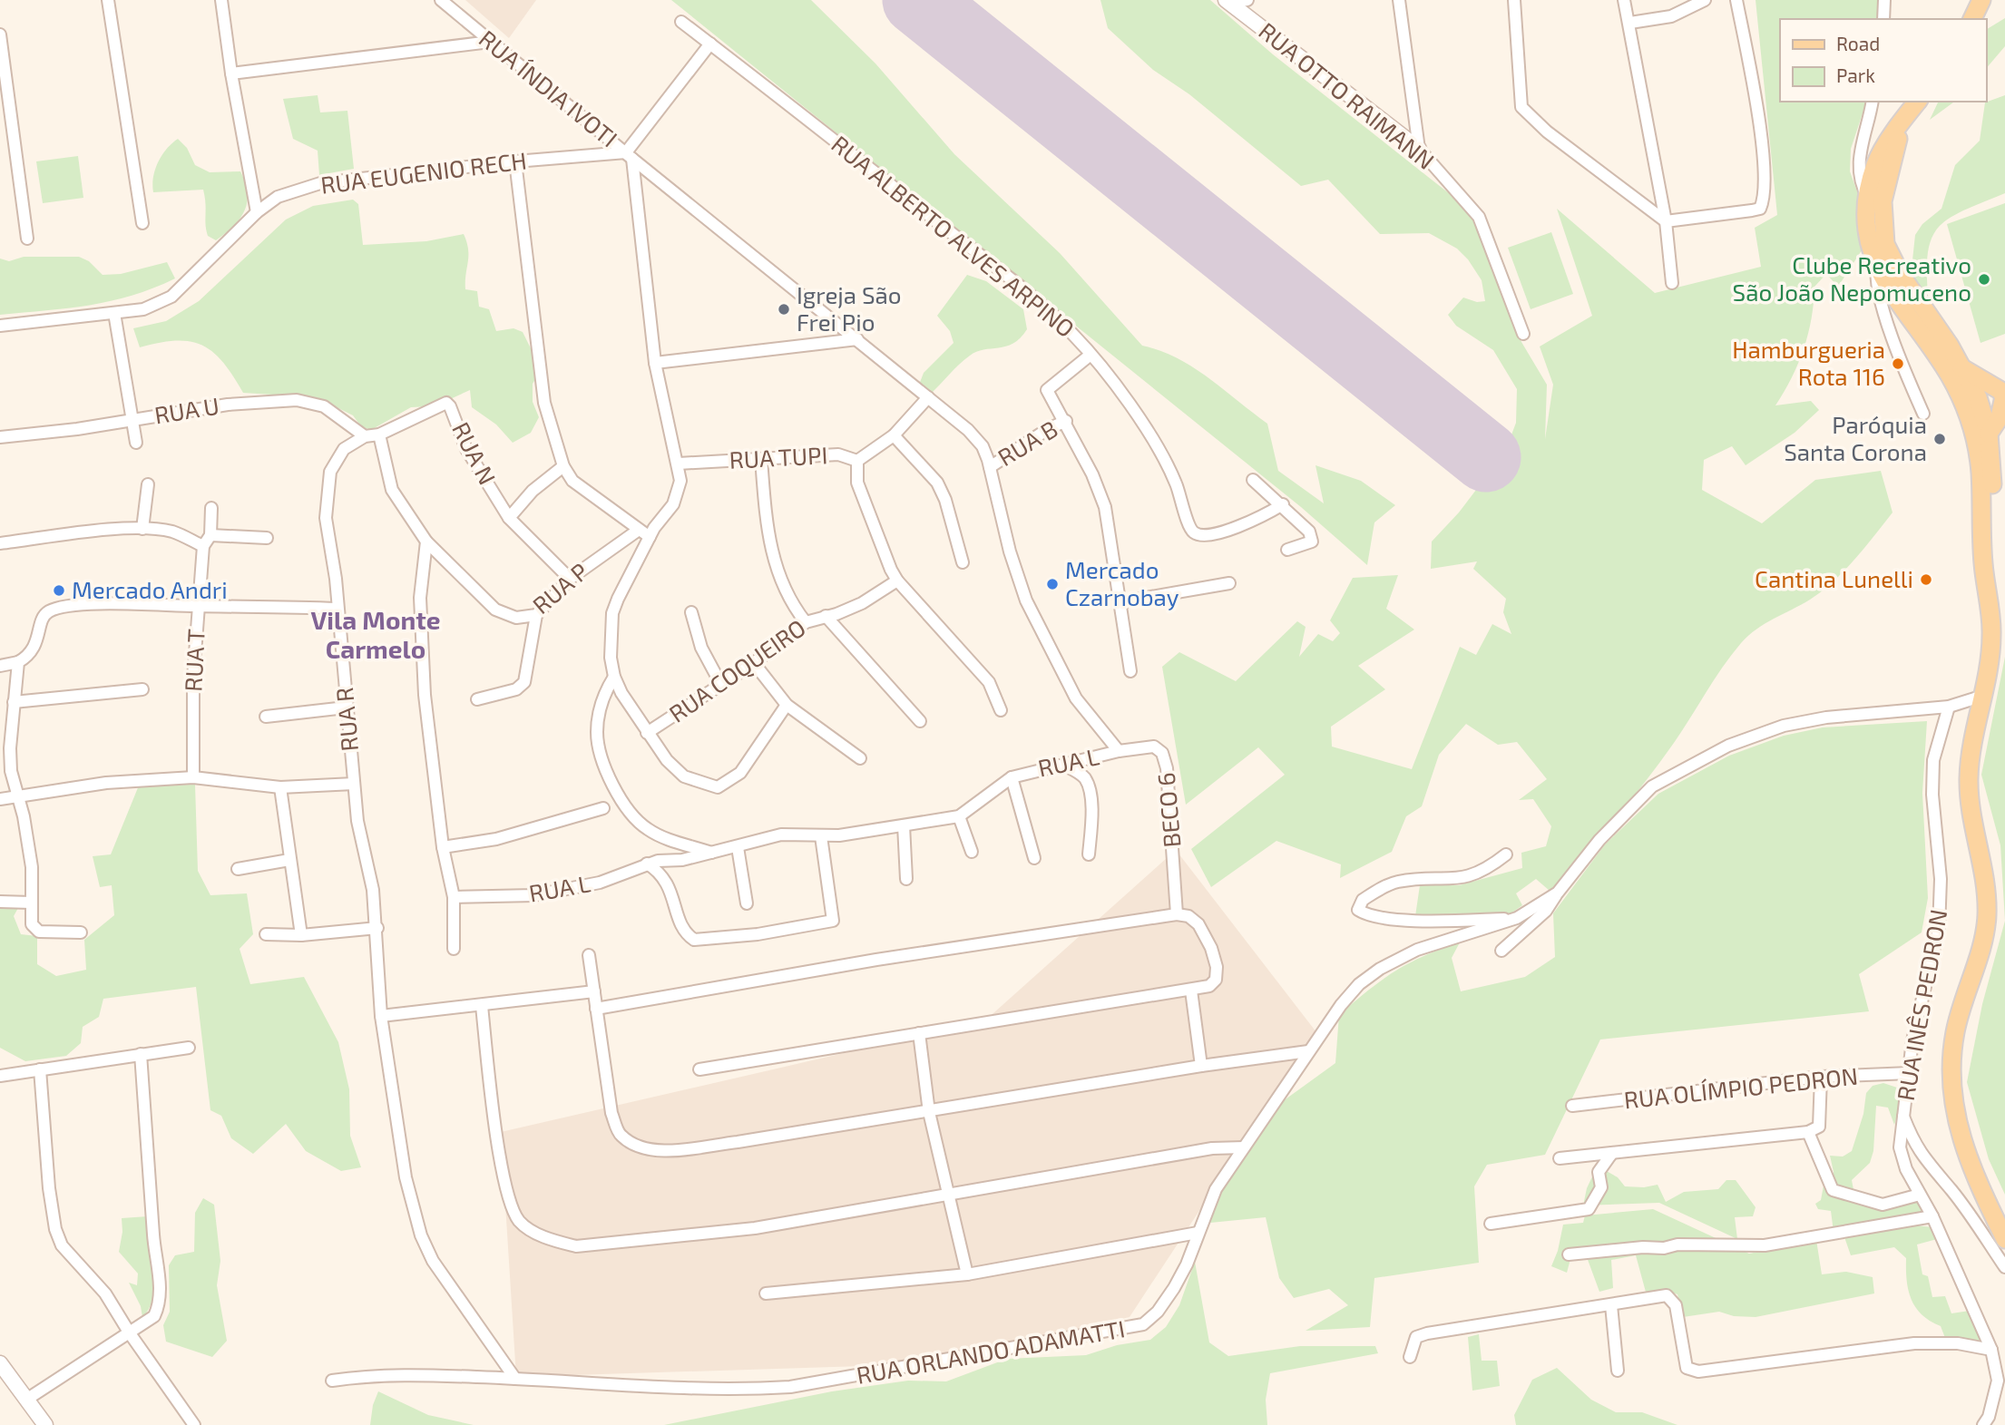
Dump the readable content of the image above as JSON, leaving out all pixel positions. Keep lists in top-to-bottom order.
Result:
{
  "streets": {
    "street": [
      "RUA ÍNDIA IVOTI",
      "RUA OTTO RAIMANN",
      "RUA EUGENIO RECH",
      "RUA ALBERTO ALVES ARPINO",
      "RUA U",
      "RUA B",
      "RUA N",
      "RUA TUPI",
      "RUA P",
      "RUA T",
      "RUA COQUEIRO",
      "RUA R",
      "RUA L",
      "BECO 6",
      "RUA INÊS PEDRON",
      "RUA OLÍMPIO PEDRON",
      "RUA ORLANDO ADAMATTI"
    ]
  },
  "crossings": [
    ["RUA ÍNDIA IVOTI", "RUA EUGENIO RECH"],
    ["RUA ÍNDIA IVOTI", "RUA B"],
    ["RUA ÍNDIA IVOTI", "RUA TUPI"],
    ["RUA ÍNDIA IVOTI", "RUA L"],
    ["RUA ÍNDIA IVOTI", "BECO 6"],
    ["RUA ALBERTO ALVES ARPINO", "RUA B"],
    ["RUA U", "RUA N"],
    ["RUA U", "RUA R"],
    ["RUA N", "RUA P"],
    ["RUA N", "RUA R"],
    ["RUA R", "RUA ORLANDO ADAMATTI"],
    ["RUA L", "BECO 6"],
    ["RUA INÊS PEDRON", "RUA OLÍMPIO PEDRON"],
    ["RUA INÊS PEDRON", "RUA ORLANDO ADAMATTI"]
  ],
  "districts": ["Vila Monte Carmelo"],
  "places": [
    "Clube Recreativo São João Nepomuceno",
    "Igreja São Frei Pio",
    "Hamburgueria Rota 116",
    "Paróquia Santa Corona",
    "Cantina Lunelli",
    "Mercado Czarnobay",
    "Mercado Andri"
  ],
  "legend": ["Road", "Park"]
}
